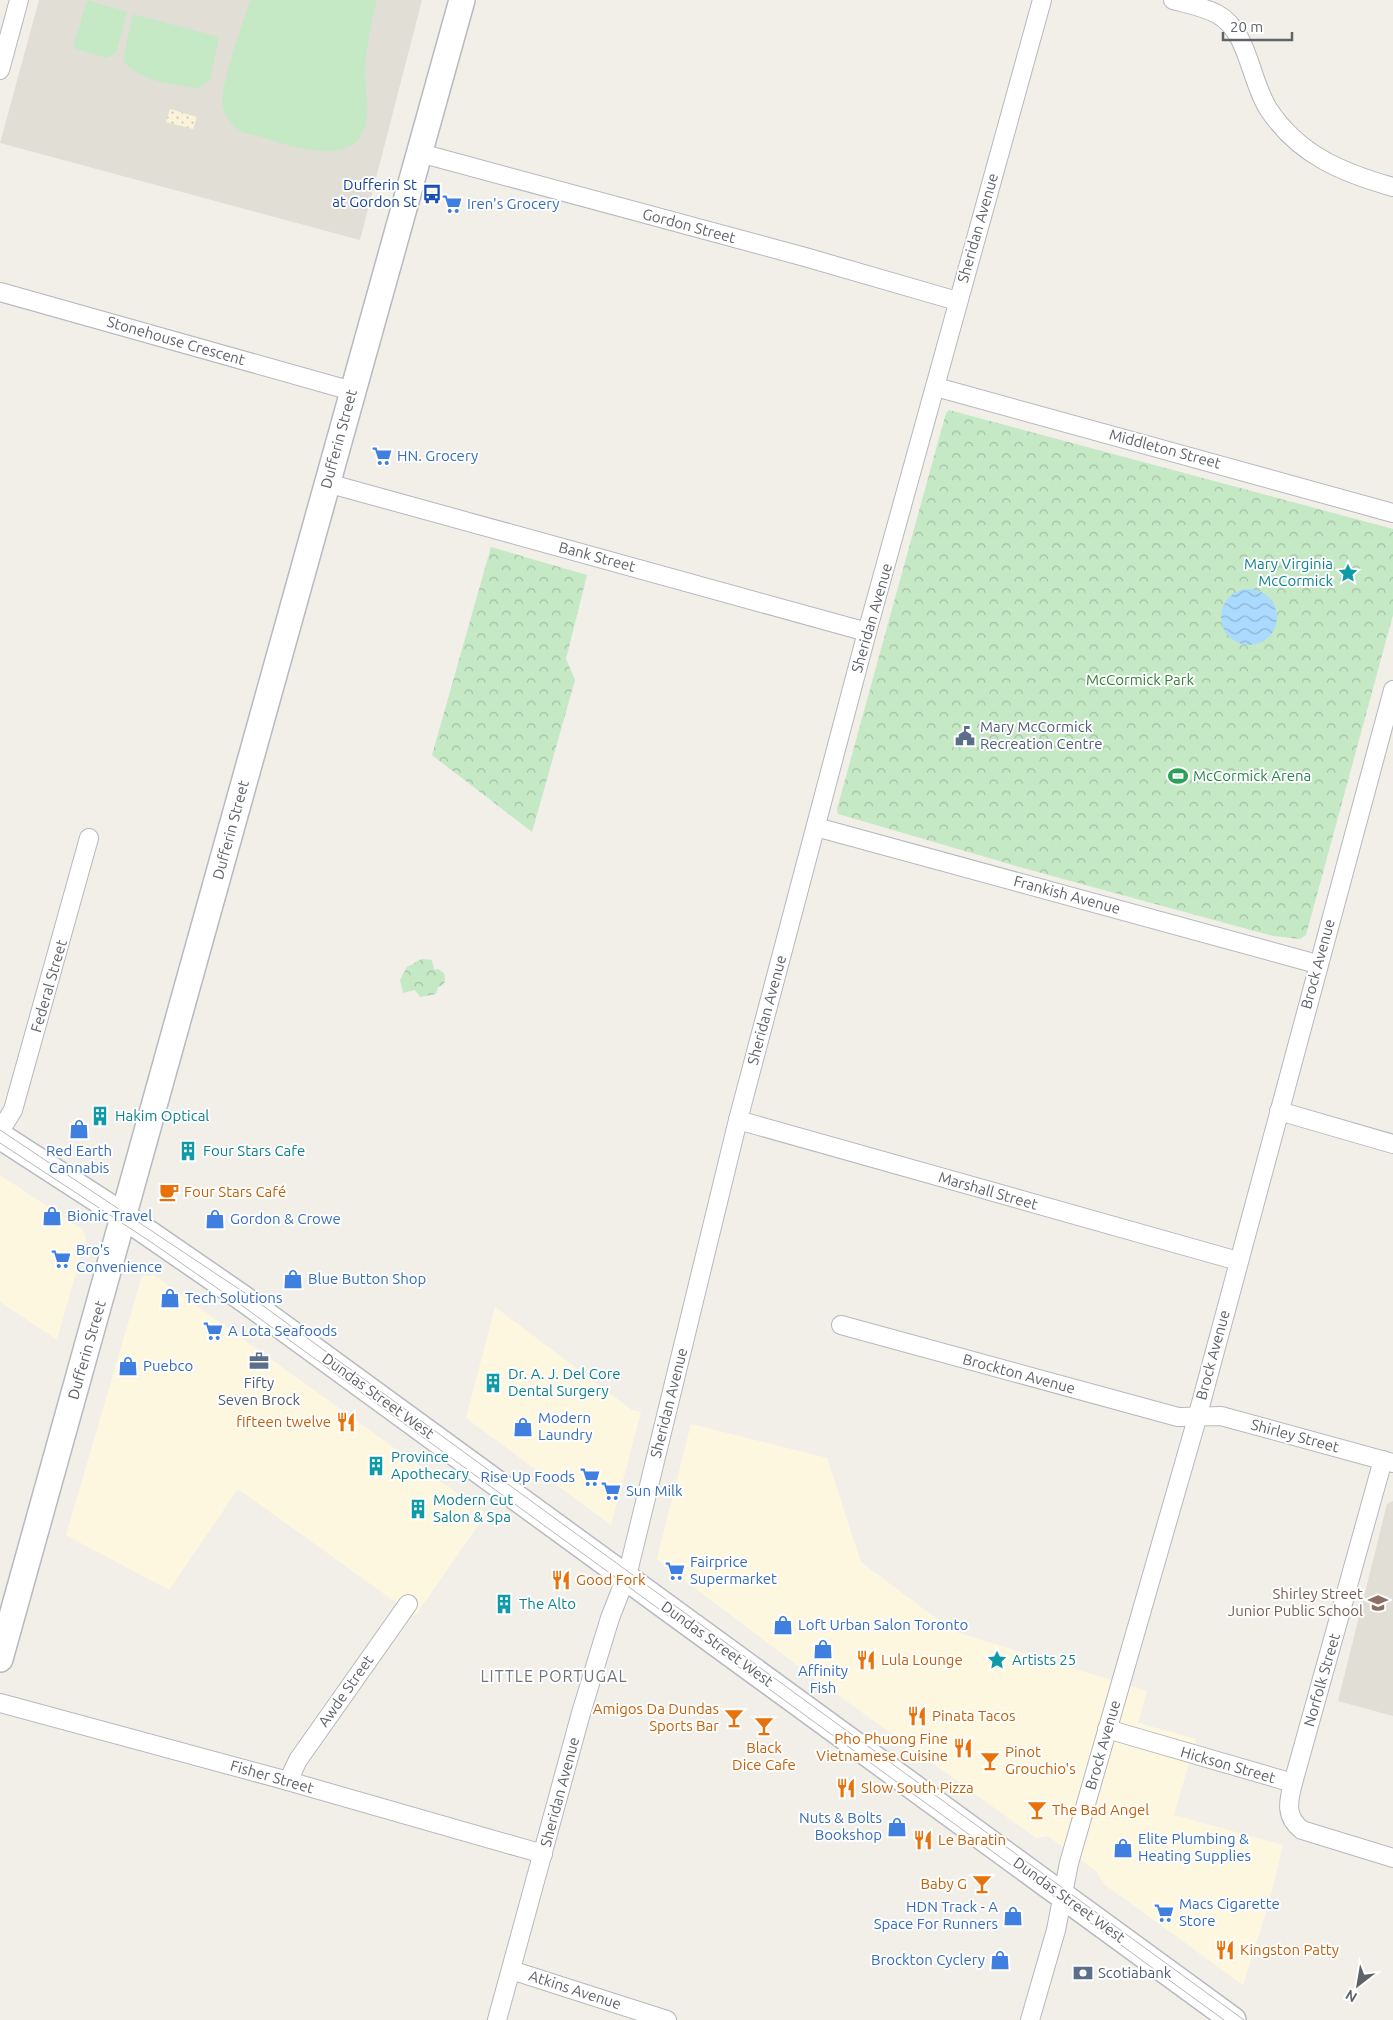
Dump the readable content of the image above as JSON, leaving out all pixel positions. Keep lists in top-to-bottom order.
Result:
{
  "streets": {
    "main road": ["Dufferin Street", "Dundas Street West"],
    "street": [
      "Gordon Street",
      "Sheridan Avenue",
      "Stonehouse Crescent",
      "Middleton Street",
      "Bank Street",
      "Frankish Avenue",
      "Brock Avenue",
      "Federal Street",
      "Marshall Street",
      "Brockton Avenue",
      "Shirley Street",
      "Norfolk Street",
      "Awde Street",
      "Hickson Street",
      "Fisher Street",
      "Atkins Avenue"
    ]
  },
  "crossings": [
    ["Gordon Street", "Sheridan Avenue"],
    ["Gordon Street", "Dufferin Street"],
    ["Sheridan Avenue", "Middleton Street"],
    ["Sheridan Avenue", "Bank Street"],
    ["Sheridan Avenue", "Frankish Avenue"],
    ["Sheridan Avenue", "Marshall Street"],
    ["Sheridan Avenue", "Dundas Street West"],
    ["Sheridan Avenue", "Fisher Street"],
    ["Sheridan Avenue", "Atkins Avenue"],
    ["Stonehouse Crescent", "Dufferin Street"],
    ["Dufferin Street", "Bank Street"],
    ["Dufferin Street", "Dundas Street West"],
    ["Frankish Avenue", "Brock Avenue"],
    ["Brock Avenue", "Marshall Street"],
    ["Brock Avenue", "Brockton Avenue"],
    ["Brock Avenue", "Dundas Street West"],
    ["Brock Avenue", "Shirley Street"],
    ["Brock Avenue", "Hickson Street"],
    ["Brockton Avenue", "Shirley Street"],
    ["Shirley Street", "Norfolk Street"],
    ["Norfolk Street", "Hickson Street"],
    ["Awde Street", "Fisher Street"]
  ],
  "districts": ["LITTLE PORTUGAL"],
  "parks": ["McCormick Park"],
  "places": {
    "bus stop": ["Dufferin St at Gordon St"],
    "supermarket": [
      "Iren's Grocery",
      "HN. Grocery",
      "Bro's Convenience",
      "A Lota Seafoods",
      "Rise Up Foods",
      "Sun Milk",
      "Fairprice Supermarket",
      "Macs Cigarette Store"
    ],
    "place": ["Mary Virginia McCormick", "Artists 25"],
    "public building": ["Mary McCormick Recreation Centre"],
    "sports": ["McCormick Arena"],
    "building": [
      "Hakim Optical",
      "Four Stars Cafe",
      "Dr. A. J. Del Core Dental Surgery",
      "Province Apothecary",
      "Modern Cut Salon & Spa",
      "The Alto"
    ],
    "shop": [
      "Red Earth Cannabis",
      "Bionic Travel",
      "Gordon & Crowe",
      "Blue Button Shop",
      "Tech Solutions",
      "Puebco",
      "Modern Laundry",
      "Loft Urban Salon Toronto",
      "Affinity Fish",
      "Nuts & Bolts Bookshop",
      "Elite Plumbing & Heating Supplies",
      "HDN Track - A Space For Runners",
      "Brockton Cyclery"
    ],
    "cafe": ["Four Stars Café"],
    "office": ["Fifty Seven Brock"],
    "restaurant": [
      "fifteen twelve",
      "Good Fork",
      "Lula Lounge",
      "Pinata Tacos",
      "Pho Phuong Fine Vietnamese Cuisine",
      "Slow South Pizza",
      "Le Baratin",
      "Kingston Patty"
    ],
    "school or university": ["Shirley Street Junior Public School"],
    "bar": [
      "Amigos Da Dundas Sports Bar",
      "Black Dice Cafe",
      "Pinot Grouchio's",
      "The Bad Angel",
      "Baby G"
    ],
    "bank": ["Scotiabank"]
  },
  "scale_bar": "20 m",
  "north": "bottom left"
}
